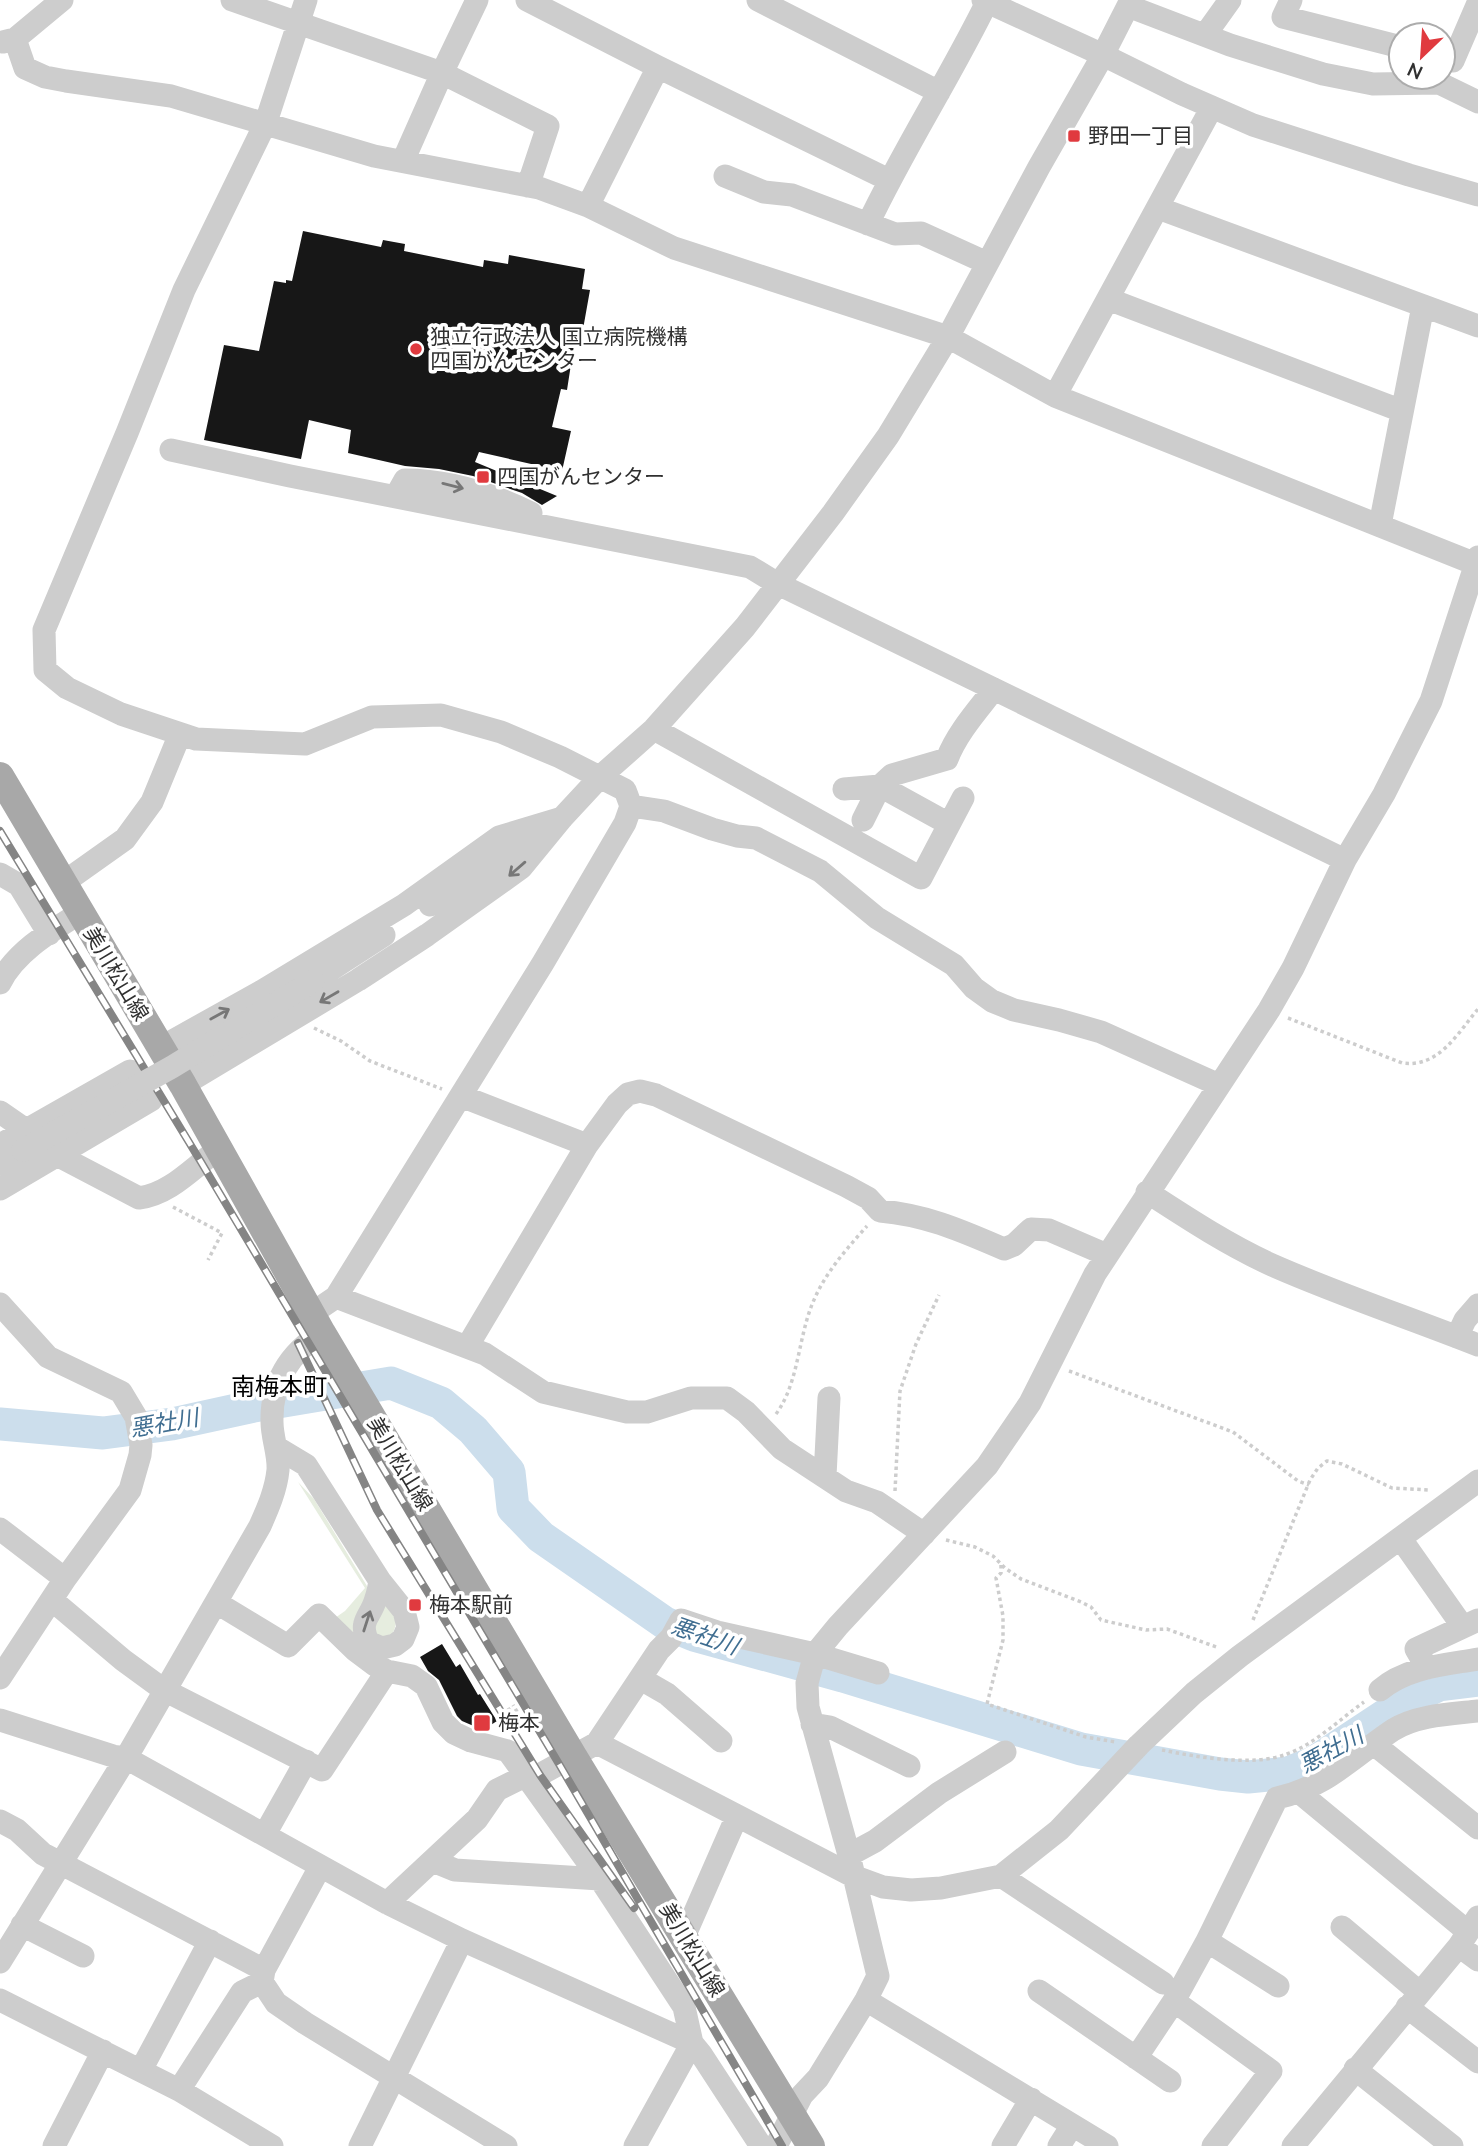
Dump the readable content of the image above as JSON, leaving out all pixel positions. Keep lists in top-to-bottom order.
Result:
{
  "streets": {
    "main road": ["美川松山線"]
  },
  "districts": ["南梅本町"],
  "water": ["悪社川"],
  "places": {
    "transit": [
      "野田一丁目",
      "四国がんセンター",
      "梅本駅前",
      "梅本"
    ],
    "other": ["独立行政法人 国立病院機構 四国がんセンター"]
  },
  "north": "bottom left"
}
